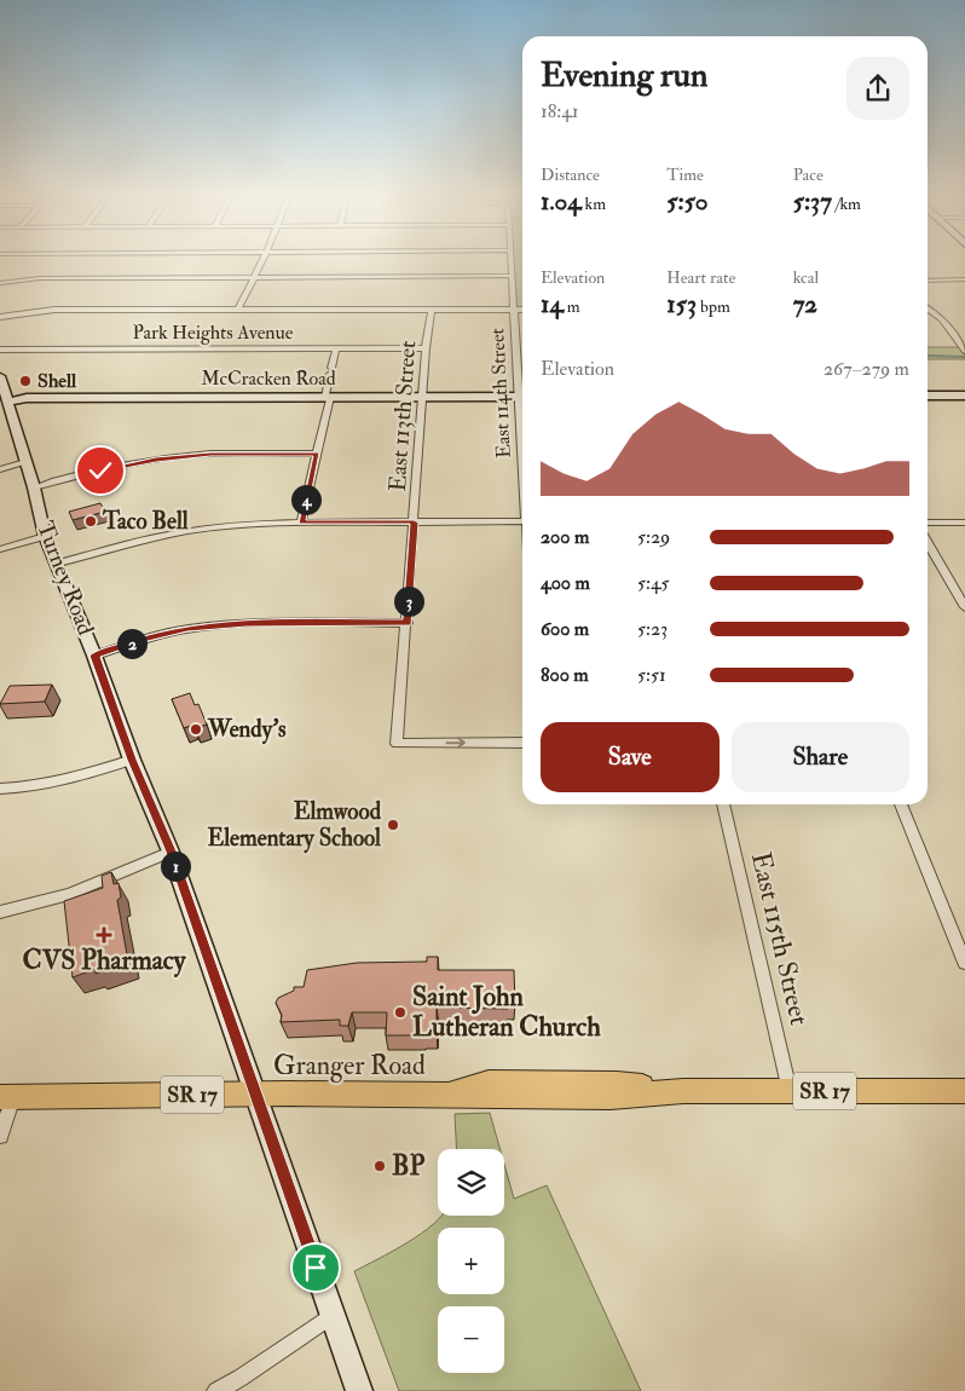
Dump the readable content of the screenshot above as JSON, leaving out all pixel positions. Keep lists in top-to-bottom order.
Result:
{
  "streets": {
    "main road": [
      "McCracken Road",
      "Turney Road",
      "Granger Road",
      "SR 17"
    ],
    "street": [
      "Park Heights Avenue",
      "East 114th Street",
      "East 113th Street",
      "East 115th Street"
    ]
  },
  "crossings": [
    ["Park Heights Avenue", "East 113th Street"],
    ["McCracken Road", "East 114th Street"],
    ["McCracken Road", "East 113th Street"],
    ["McCracken Road", "Turney Road"],
    ["Turney Road", "Granger Road"],
    ["East 115th Street", "Granger Road"]
  ],
  "places": {
    "other": [
      "Shell",
      "Taco Bell",
      "Wendy's",
      "Elmwood Elementary School",
      "Saint John Lutheran Church",
      "BP"
    ],
    "health": ["CVS Pharmacy"]
  },
  "page": {
    "heading": ["Evening run", "18:41"],
    "stats": [
      ["Distance", "1.04 km"],
      ["Time", "5:50"],
      ["Pace", "5:37 /km"],
      ["Elevation", "14 m"],
      ["Heart rate", "153 bpm"],
      ["kcal", "72"]
    ],
    "chart": ["Elevation", "267–279 m"],
    "pins": [
      "4",
      "3",
      "2",
      "1"
    ],
    "list": [
      {
        "name": "200 m",
        "note": "5:29"
      },
      {
        "name": "400 m",
        "note": "5:45"
      },
      {
        "name": "600 m",
        "note": "5:23"
      },
      {
        "name": "800 m",
        "note": "5:51"
      }
    ],
    "buttons": ["Save", "Share"],
    "map_buttons": ["+", "−"]
  }
}
